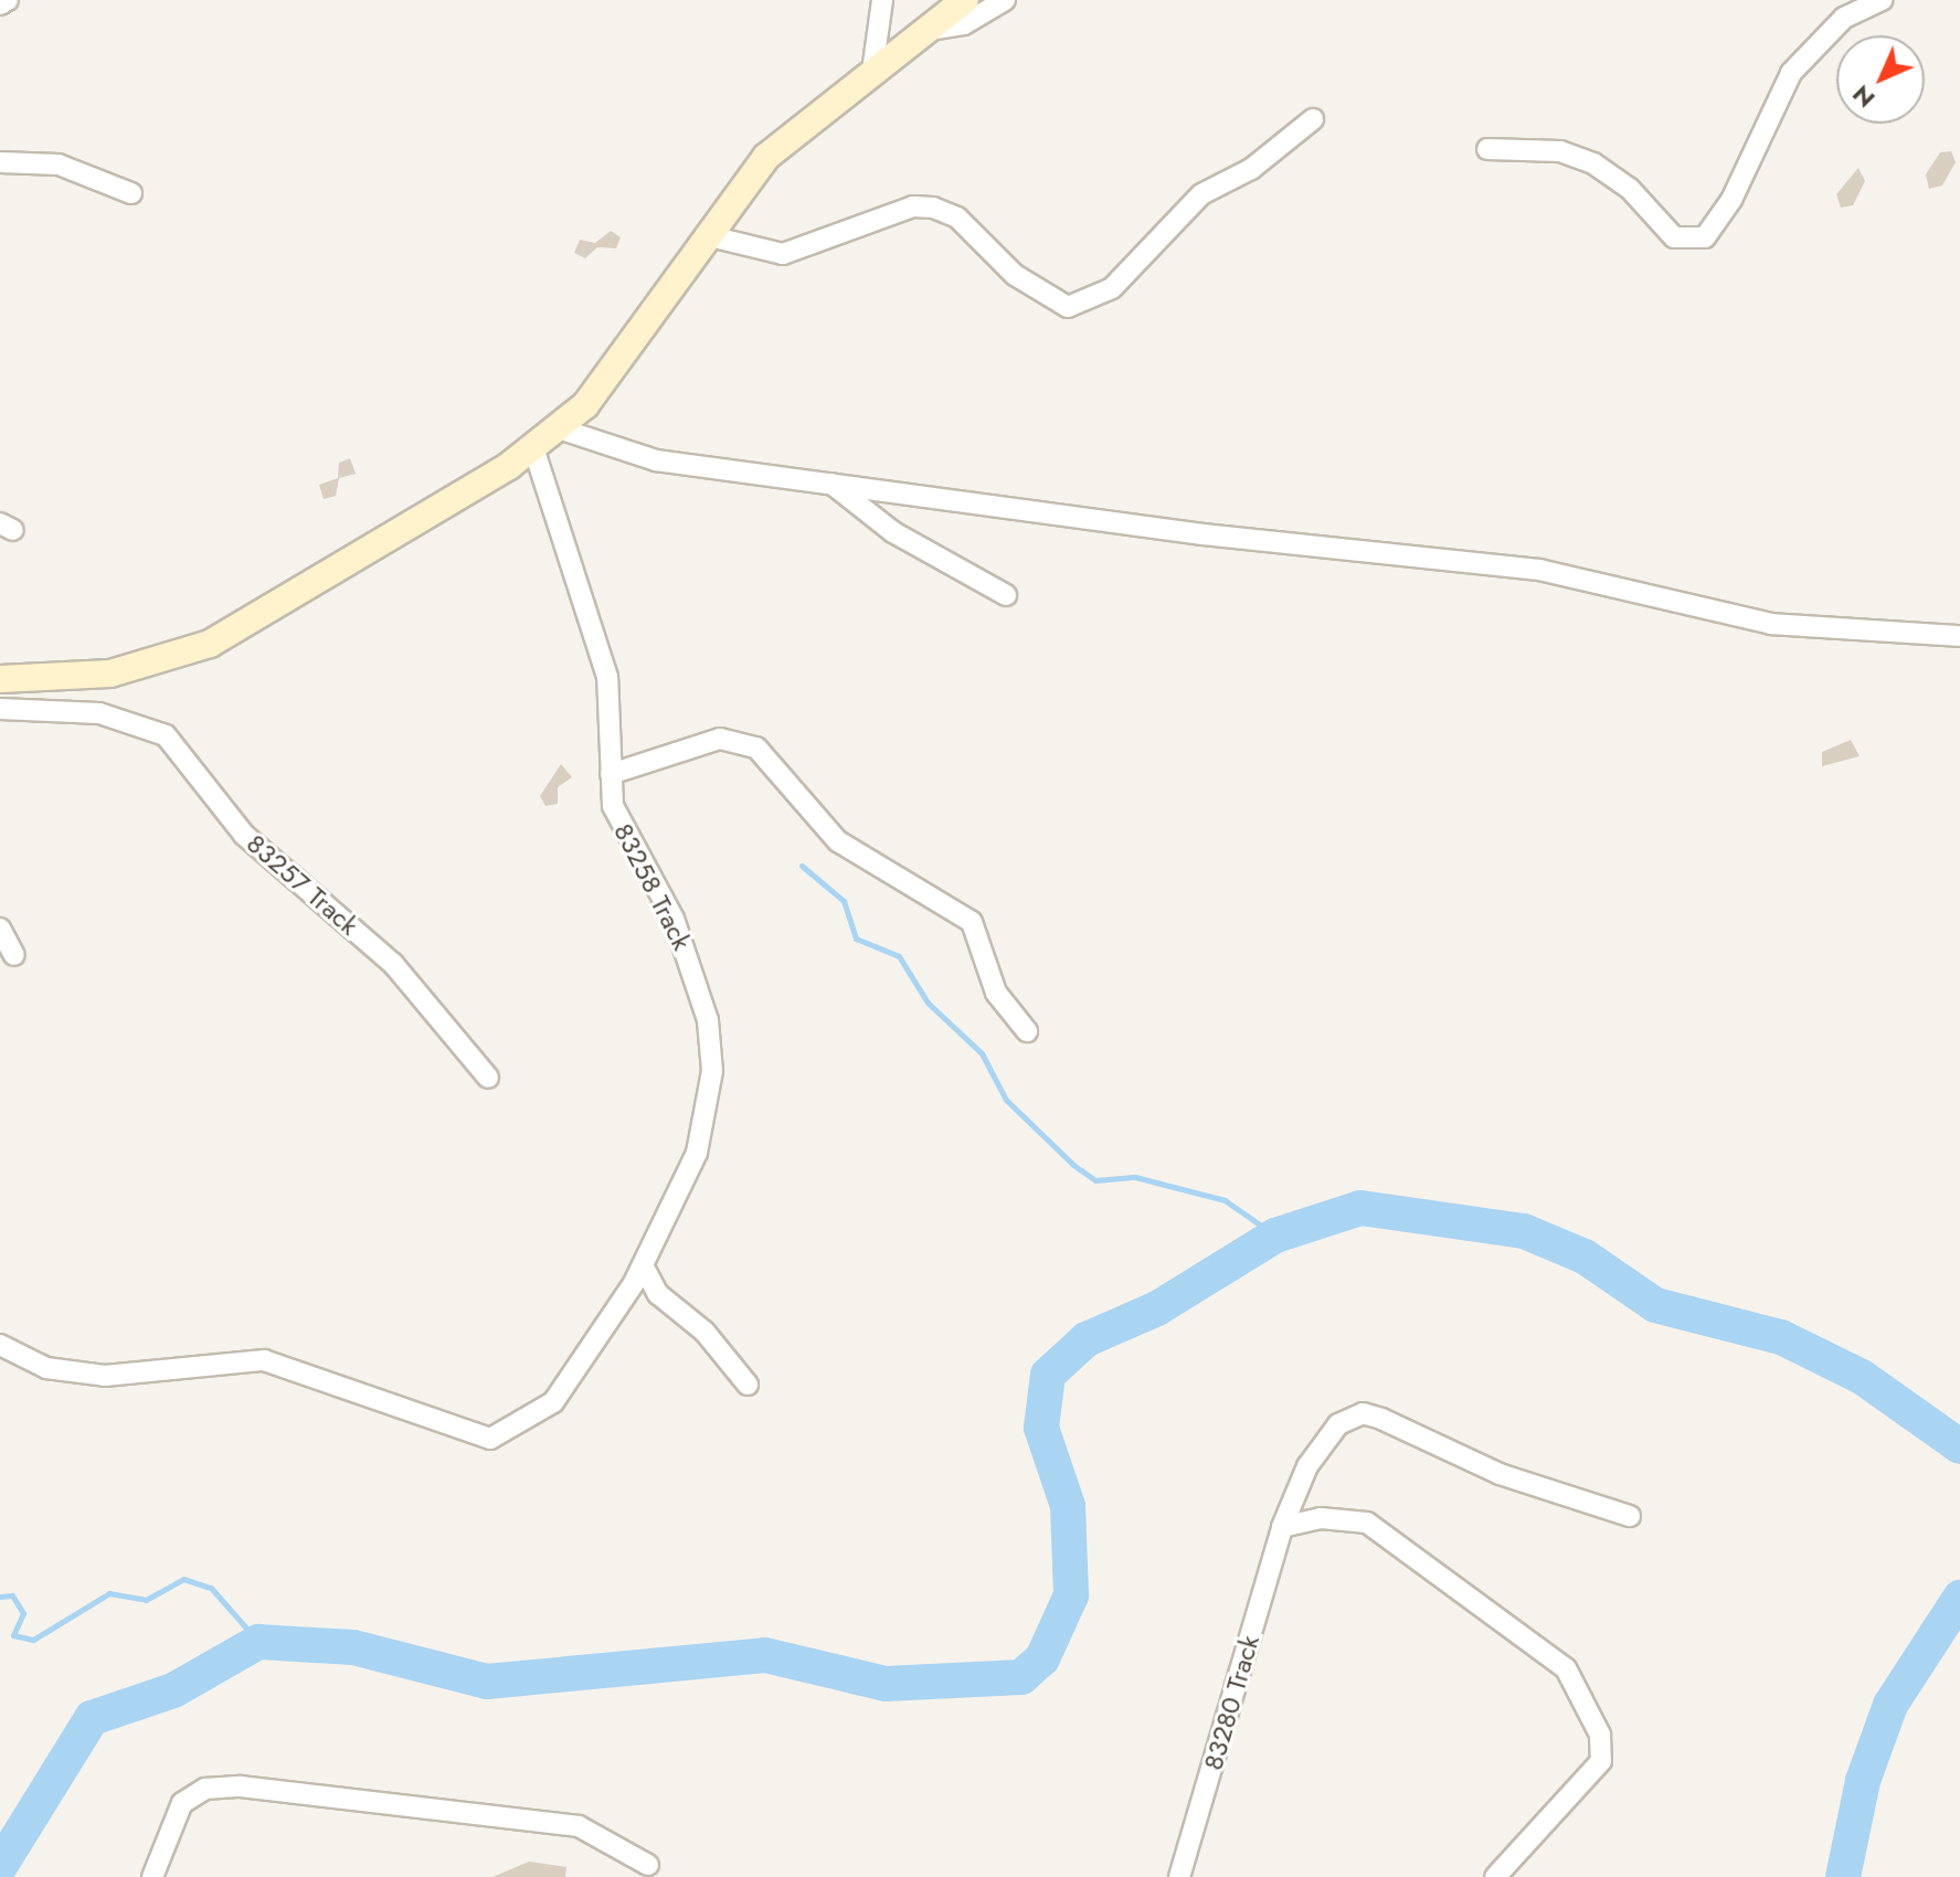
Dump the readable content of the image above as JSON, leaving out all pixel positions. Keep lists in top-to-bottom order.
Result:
{
  "streets": {
    "street": ["83257 Track", "83258 Track", "83280 Track"]
  },
  "north": "bottom left"
}
